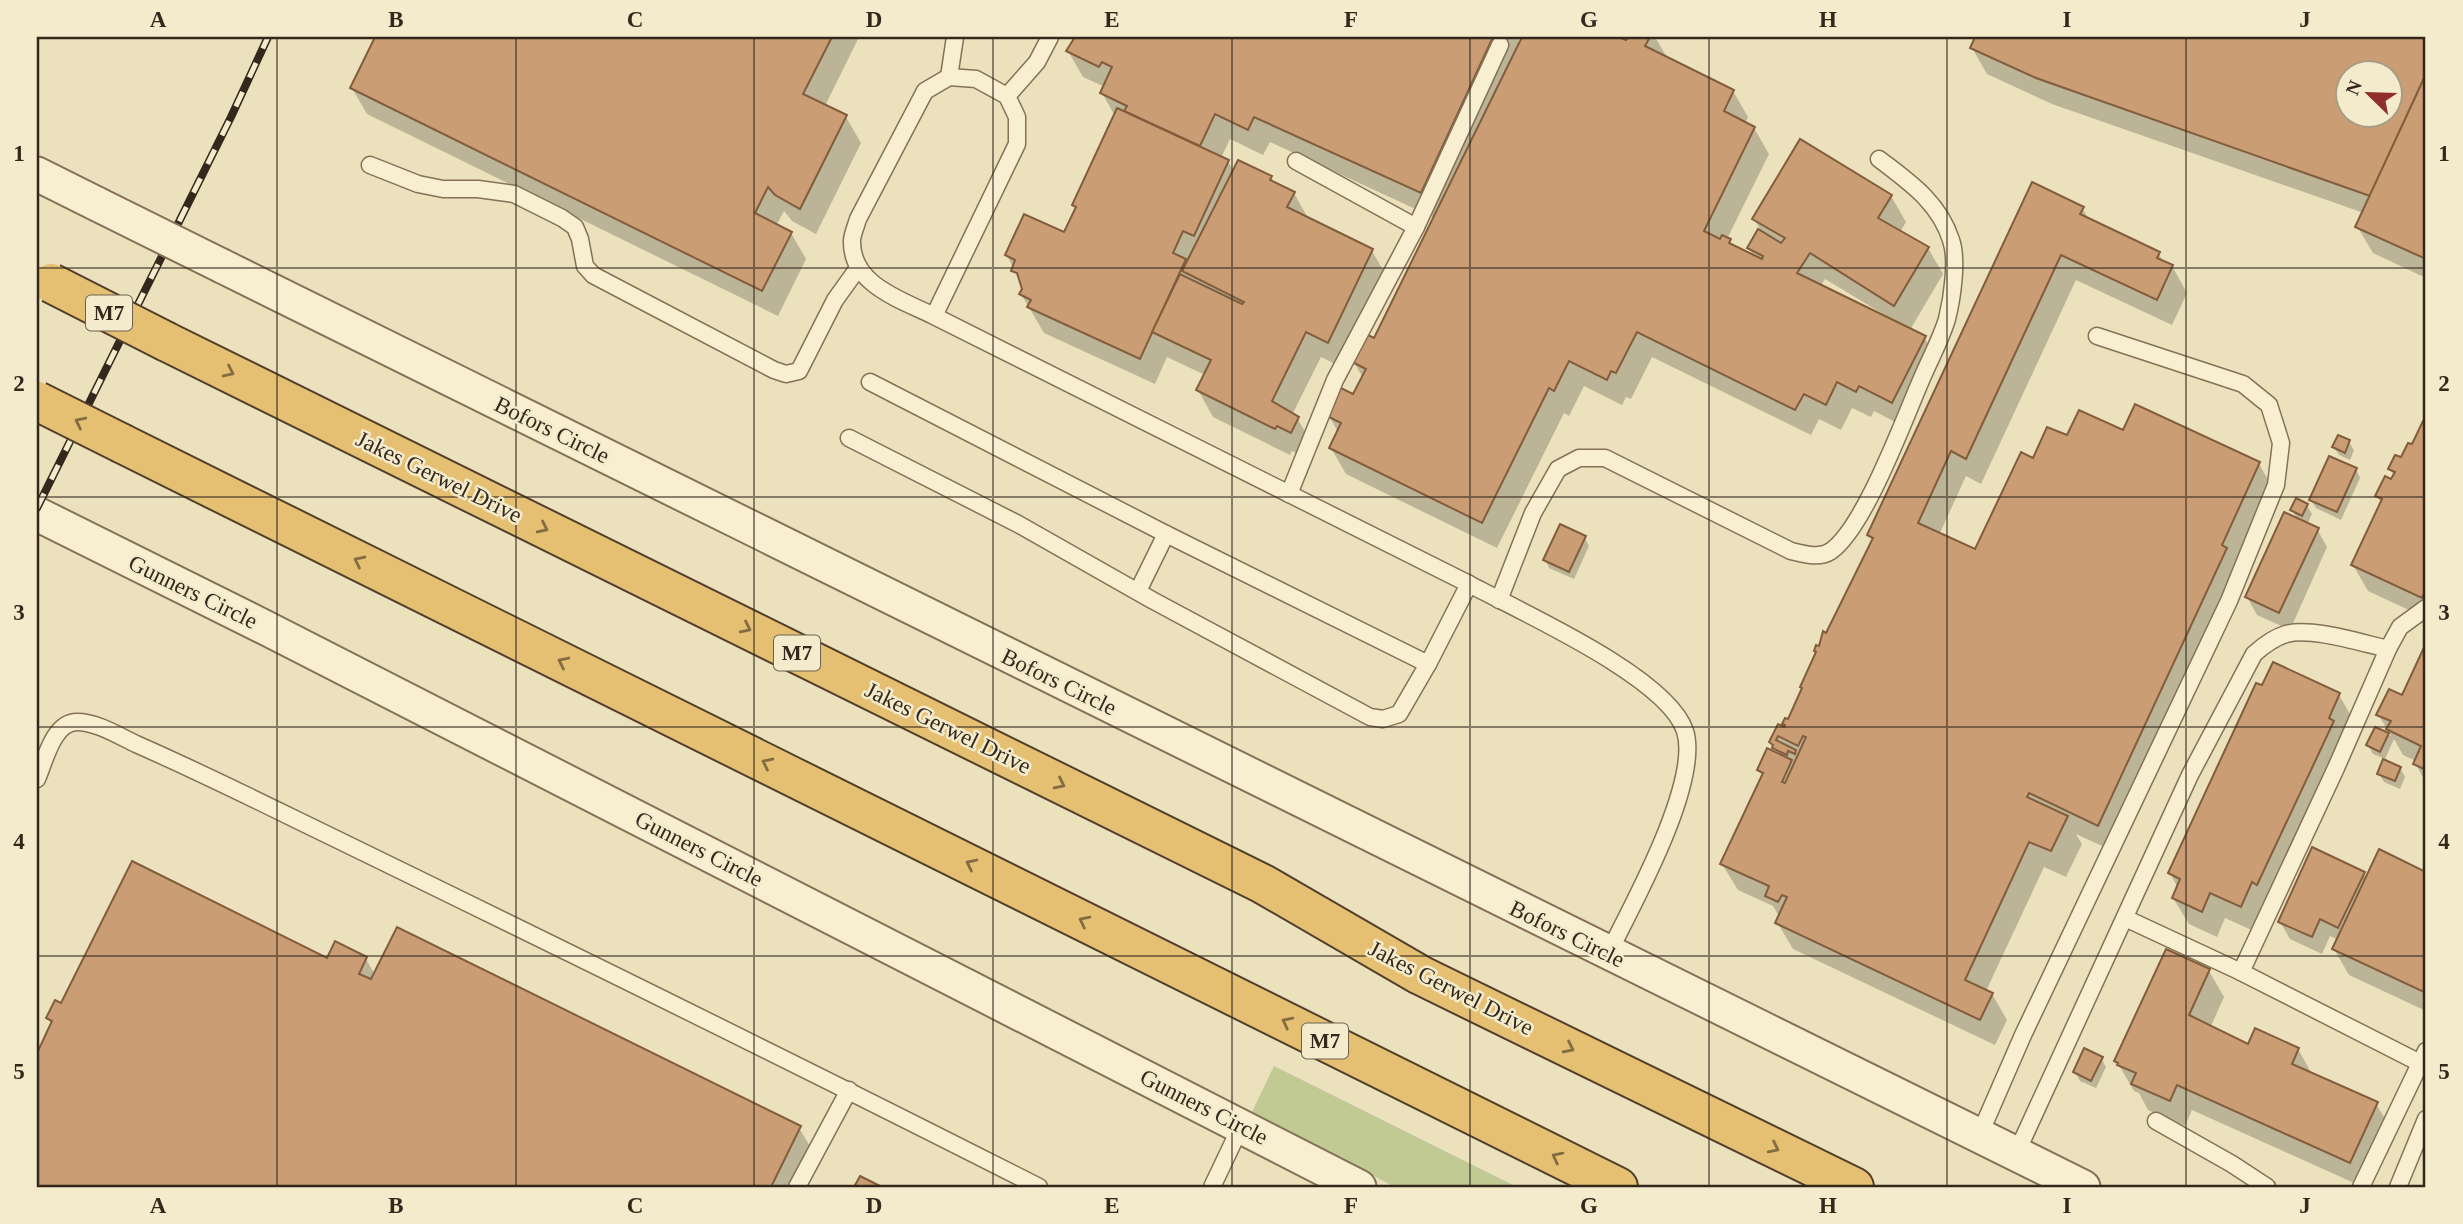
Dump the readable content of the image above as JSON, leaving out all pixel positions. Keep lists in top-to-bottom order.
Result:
{
  "streets": {
    "highway": ["M7", "Jakes Gerwel Drive"],
    "street": ["Bofors Circle", "Gunners Circle"]
  },
  "north": "top left",
  "grid": {
    "columns": [
      "A",
      "B",
      "C",
      "D",
      "E",
      "F",
      "G",
      "H",
      "I",
      "J"
    ],
    "rows": [
      "1",
      "2",
      "3",
      "4",
      "5"
    ]
  }
}
